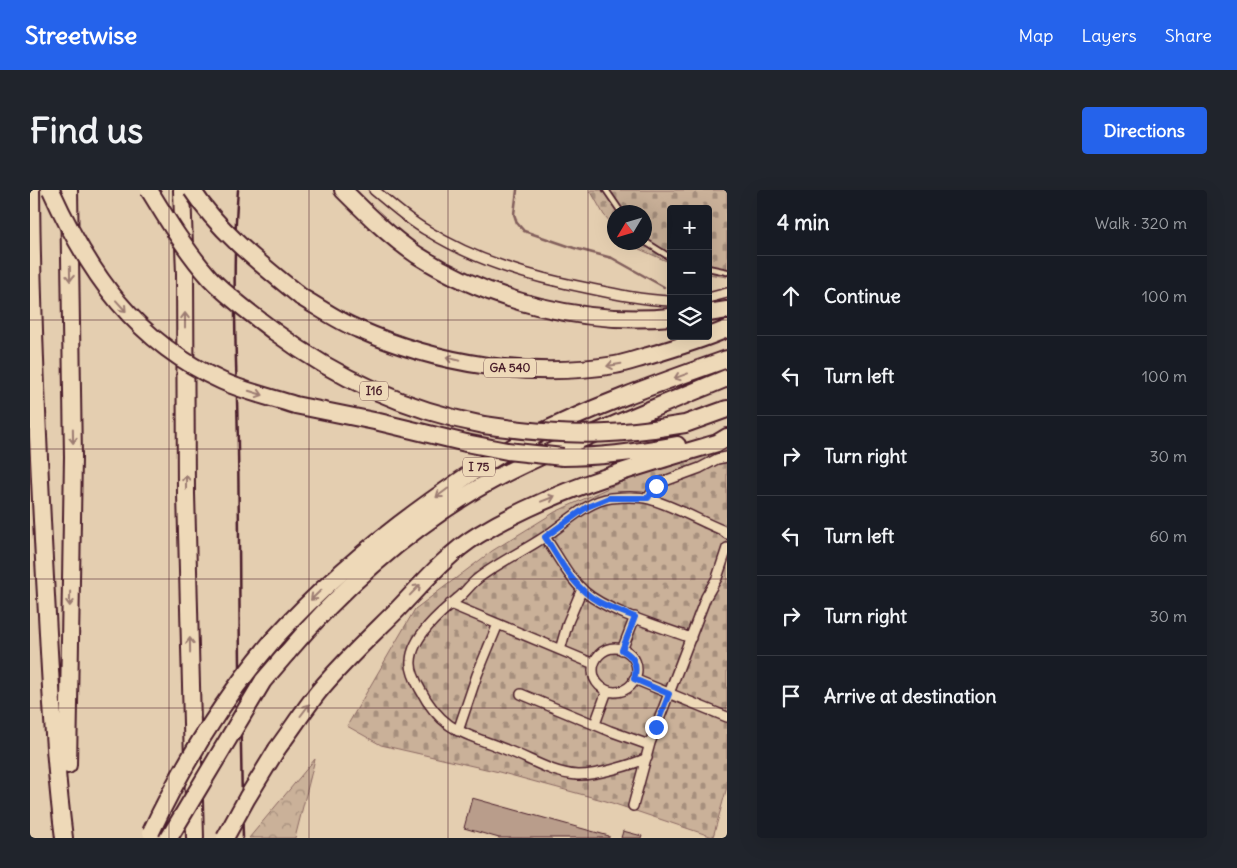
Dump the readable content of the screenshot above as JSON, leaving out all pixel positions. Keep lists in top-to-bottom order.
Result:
{
  "streets": {
    "highway": ["GA 540", "I16", "I 75"]
  },
  "north": "bottom left",
  "page": {
    "header": "Streetwise",
    "nav": ["Map", "Layers", "Share"],
    "buttons": "Directions",
    "title": "Find us",
    "heading": ["4 min", "Walk · 320 m"],
    "map_buttons": ["+", "−"],
    "list": [
      ["Continue", "100 m"],
      ["Turn left", "100 m"],
      ["Turn right", "30 m"],
      ["Turn left", "60 m"],
      ["Turn right", "30 m"],
      "Arrive at destination"
    ]
  }
}
